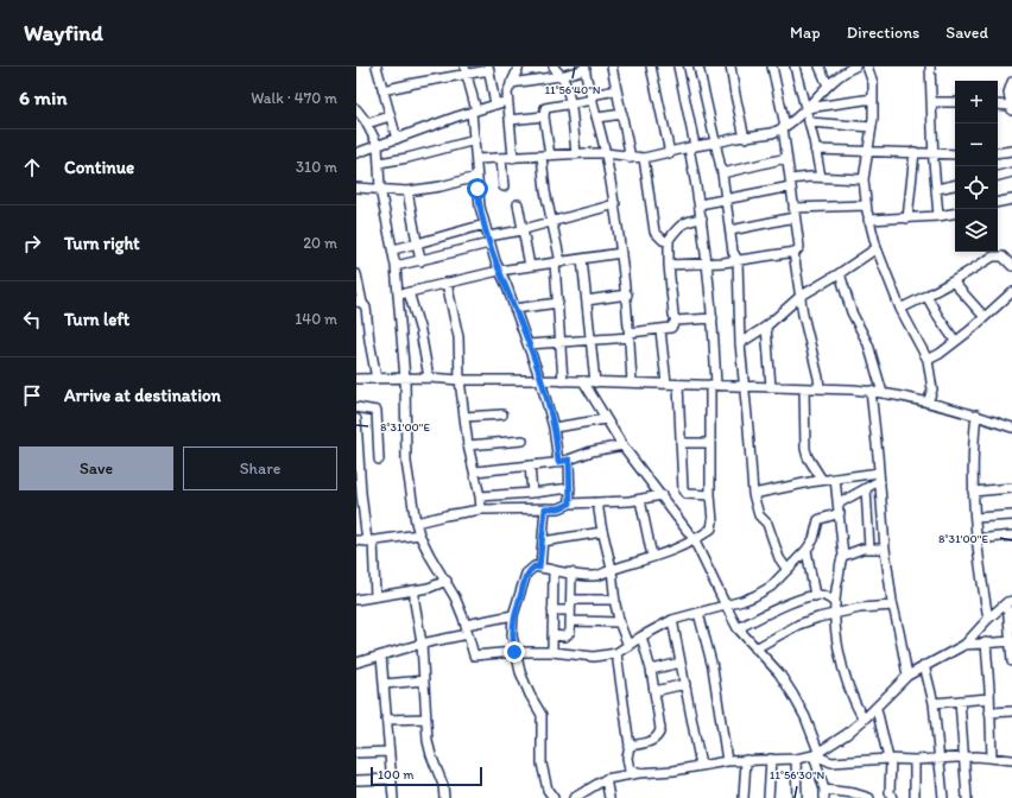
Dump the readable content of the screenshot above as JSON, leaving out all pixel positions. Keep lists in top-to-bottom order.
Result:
{
  "scale_bar": "100 m",
  "page": {
    "header": "Wayfind",
    "nav": ["Map", "Directions", "Saved"],
    "heading": ["6 min", "Walk · 470 m"],
    "map_buttons": ["+", "−"],
    "list": [
      ["Continue", "310 m"],
      ["Turn right", "20 m"],
      ["Turn left", "140 m"],
      "Arrive at destination"
    ],
    "buttons": ["Save", "Share"],
    "scale": "100 m"
  },
  "coordinates": ["11°56'40\"N", "8°31'00\"E", "11°56'30\"N"]
}
